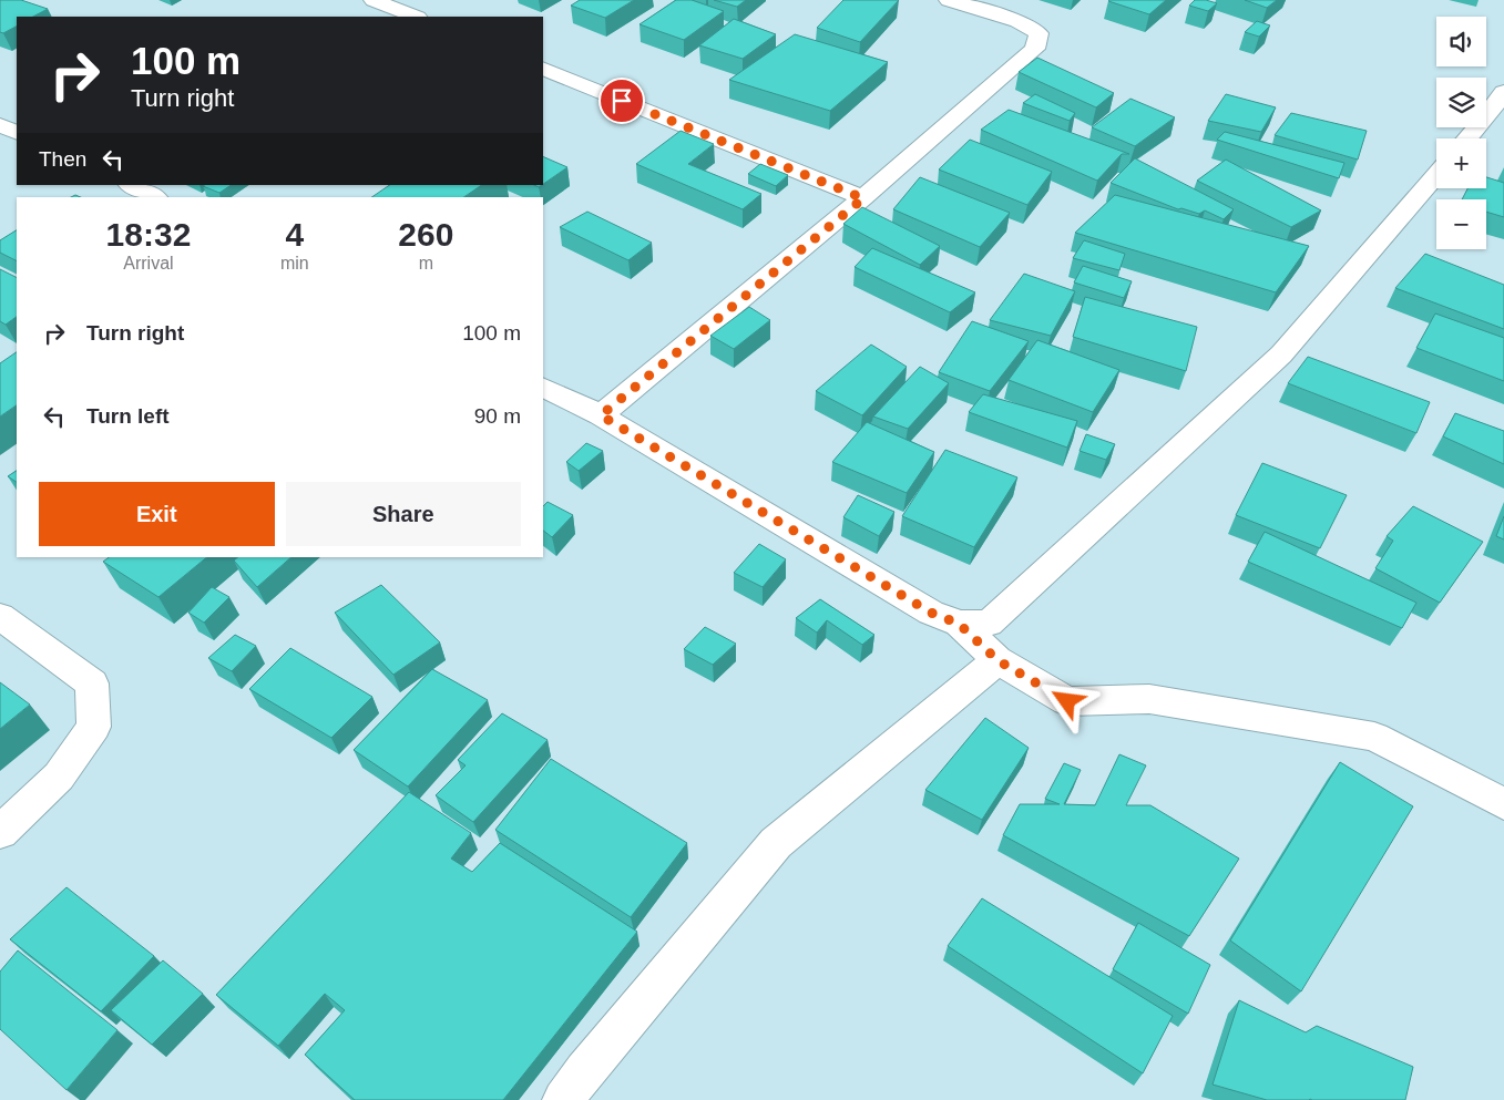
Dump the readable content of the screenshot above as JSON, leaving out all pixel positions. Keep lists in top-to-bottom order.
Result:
{
  "page": {
    "map_buttons": ["+", "−"],
    "turn": ["100 m", "Turn right"],
    "then": "Then",
    "eta": [
      "18:32",
      "Arrival",
      "4",
      "min",
      "260",
      "m"
    ],
    "list": [
      {
        "name": "Turn right",
        "value": "100 m"
      },
      {
        "name": "Turn left",
        "value": "90 m"
      }
    ],
    "buttons": ["Exit", "Share"]
  }
}
